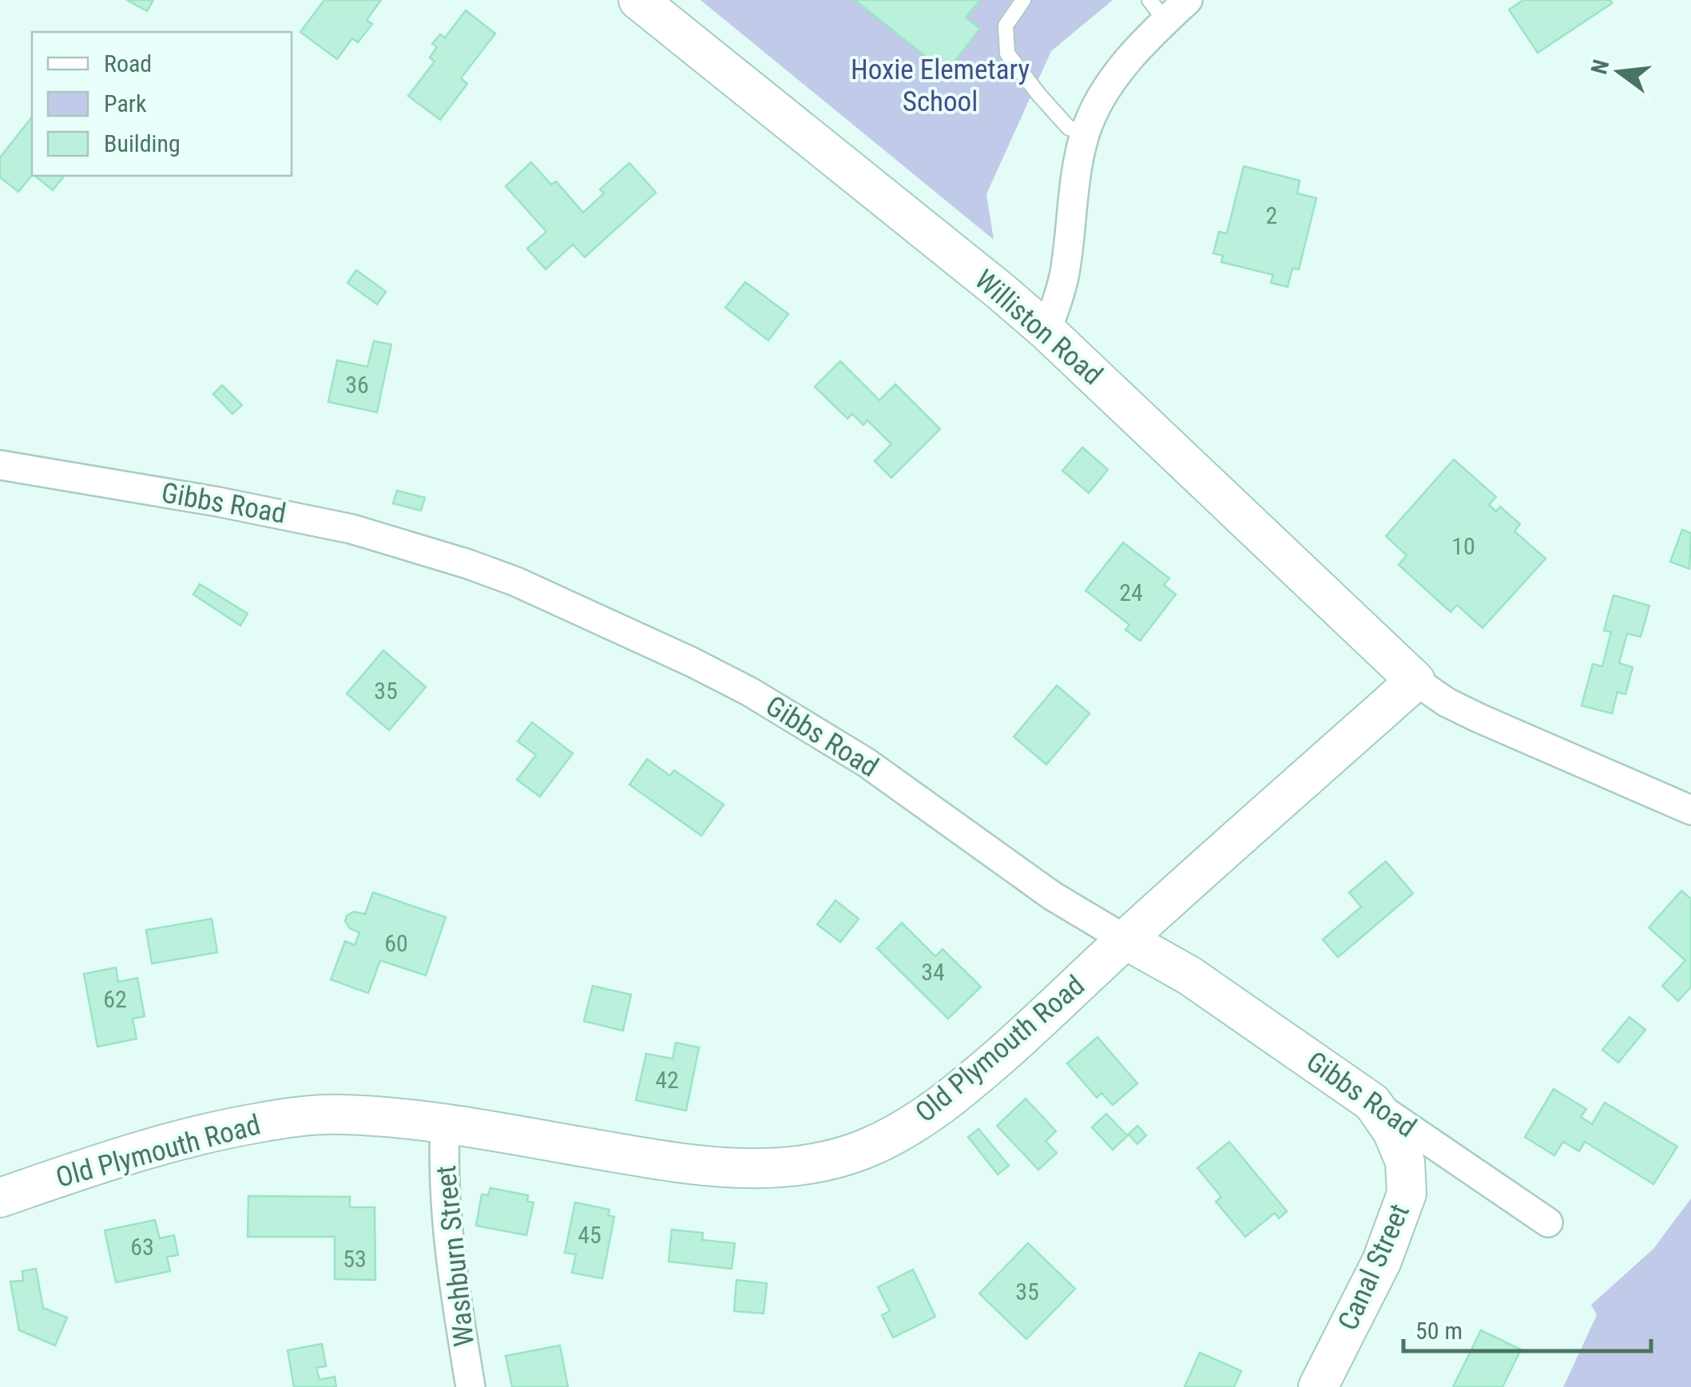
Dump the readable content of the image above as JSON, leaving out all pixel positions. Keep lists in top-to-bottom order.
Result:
{
  "streets": {
    "street": [
      "Williston Road",
      "Gibbs Road",
      "Old Plymouth Road",
      "Washburn Street",
      "Canal Street"
    ]
  },
  "crossings": [
    ["Williston Road", "Old Plymouth Road"],
    ["Gibbs Road", "Old Plymouth Road"],
    ["Gibbs Road", "Canal Street"],
    ["Old Plymouth Road", "Washburn Street"]
  ],
  "parks": ["Hoxie Elemetary School"],
  "house_numbers": [
    "2",
    "36",
    "10",
    "24",
    "35",
    "60",
    "34",
    "62",
    "42",
    "45",
    "63",
    "53",
    "35"
  ],
  "legend": ["Road", "Park", "Building"],
  "scale_bar": "50 m",
  "north": "left"
}
